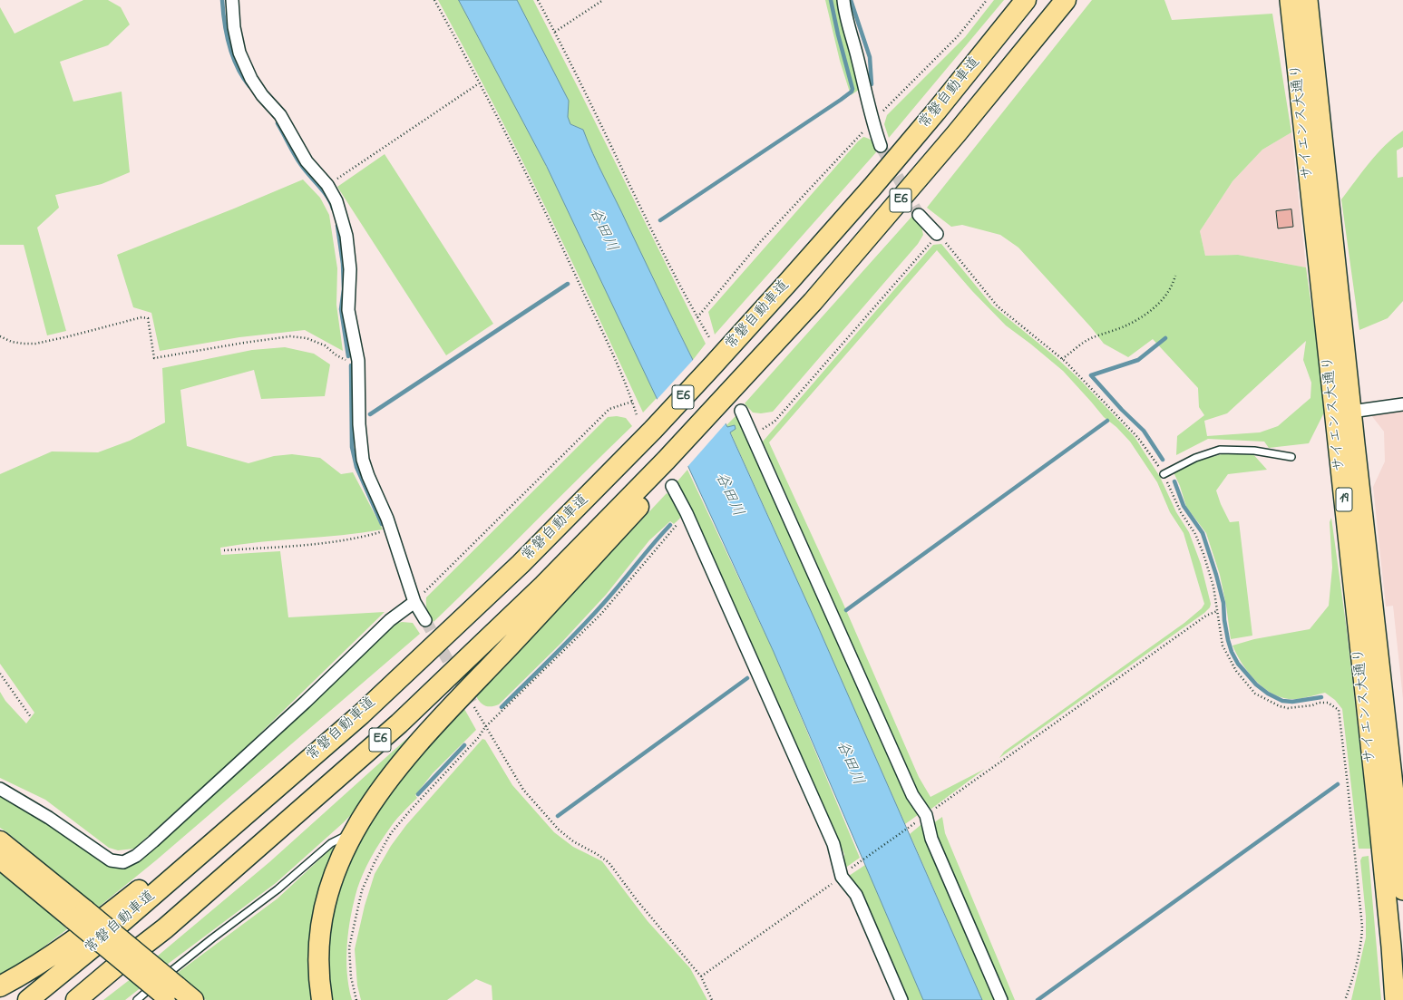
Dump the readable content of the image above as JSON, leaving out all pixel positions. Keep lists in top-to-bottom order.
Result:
{
  "streets": {
    "highway": ["常磐自動車道", "E6"],
    "main road": ["サイエンス大通り", "19"]
  },
  "water": ["谷田川"]
}
